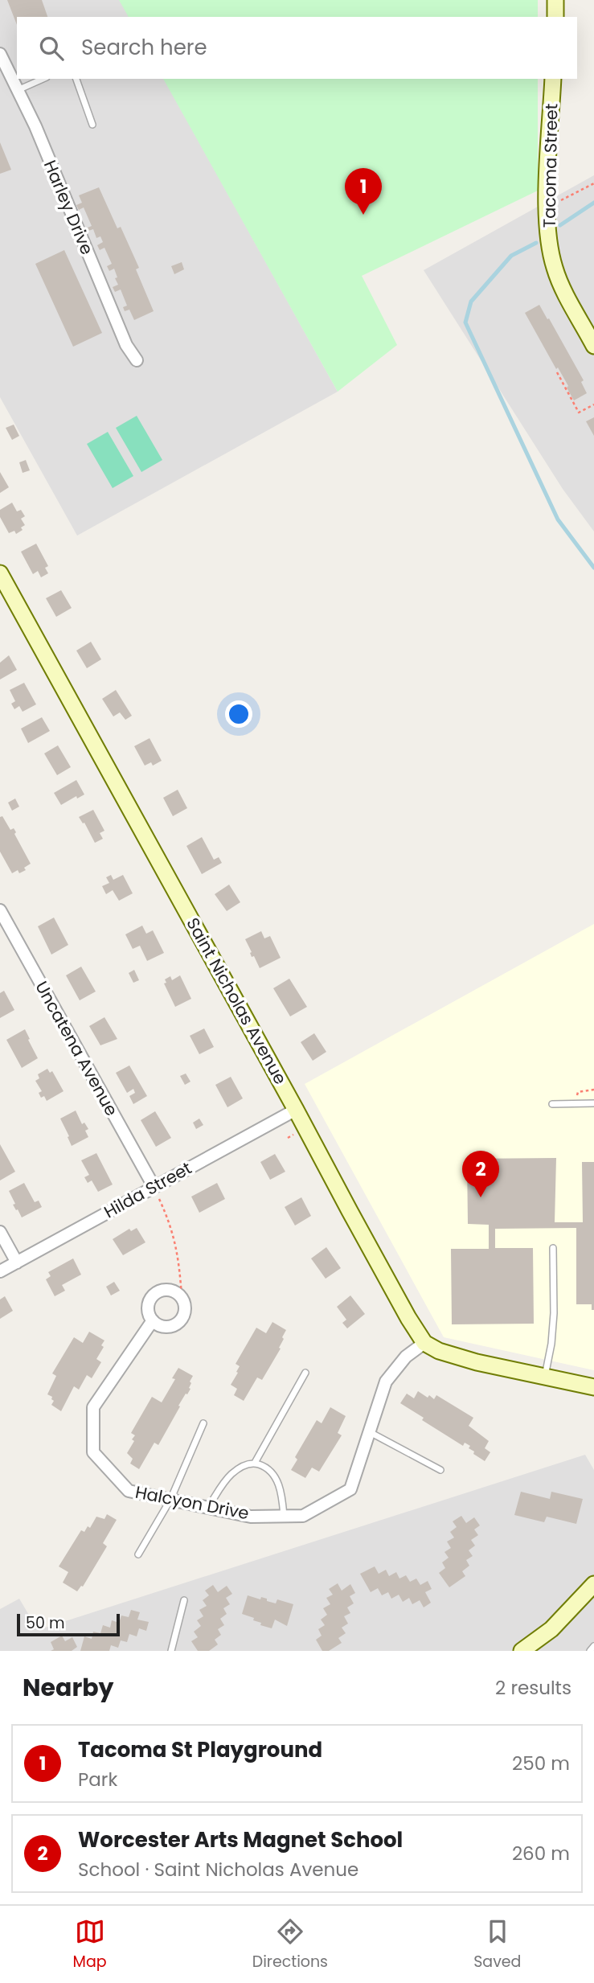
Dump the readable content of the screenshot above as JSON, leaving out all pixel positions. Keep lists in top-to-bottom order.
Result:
{
  "streets": {
    "street": [
      "Tacoma Street",
      "Harley Drive",
      "Saint Nicholas Avenue",
      "Uncatena Avenue",
      "Hilda Street",
      "Halcyon Drive"
    ]
  },
  "crossings": [
    ["Saint Nicholas Avenue", "Hilda Street"],
    ["Saint Nicholas Avenue", "Halcyon Drive"],
    ["Uncatena Avenue", "Hilda Street"]
  ],
  "scale_bar": "50 m",
  "page": {
    "search": "Search here",
    "pins": ["1", "2"],
    "scale": "50 m",
    "heading": ["Nearby", "2 results"],
    "list": [
      {
        "mark": "1",
        "name": "Tacoma St Playground",
        "note": "Park",
        "value": "250 m"
      },
      {
        "mark": "2",
        "name": "Worcester Arts Magnet School",
        "note": "School · Saint Nicholas Avenue",
        "value": "260 m"
      }
    ],
    "nav": ["Map", "Directions", "Saved"]
  }
}
